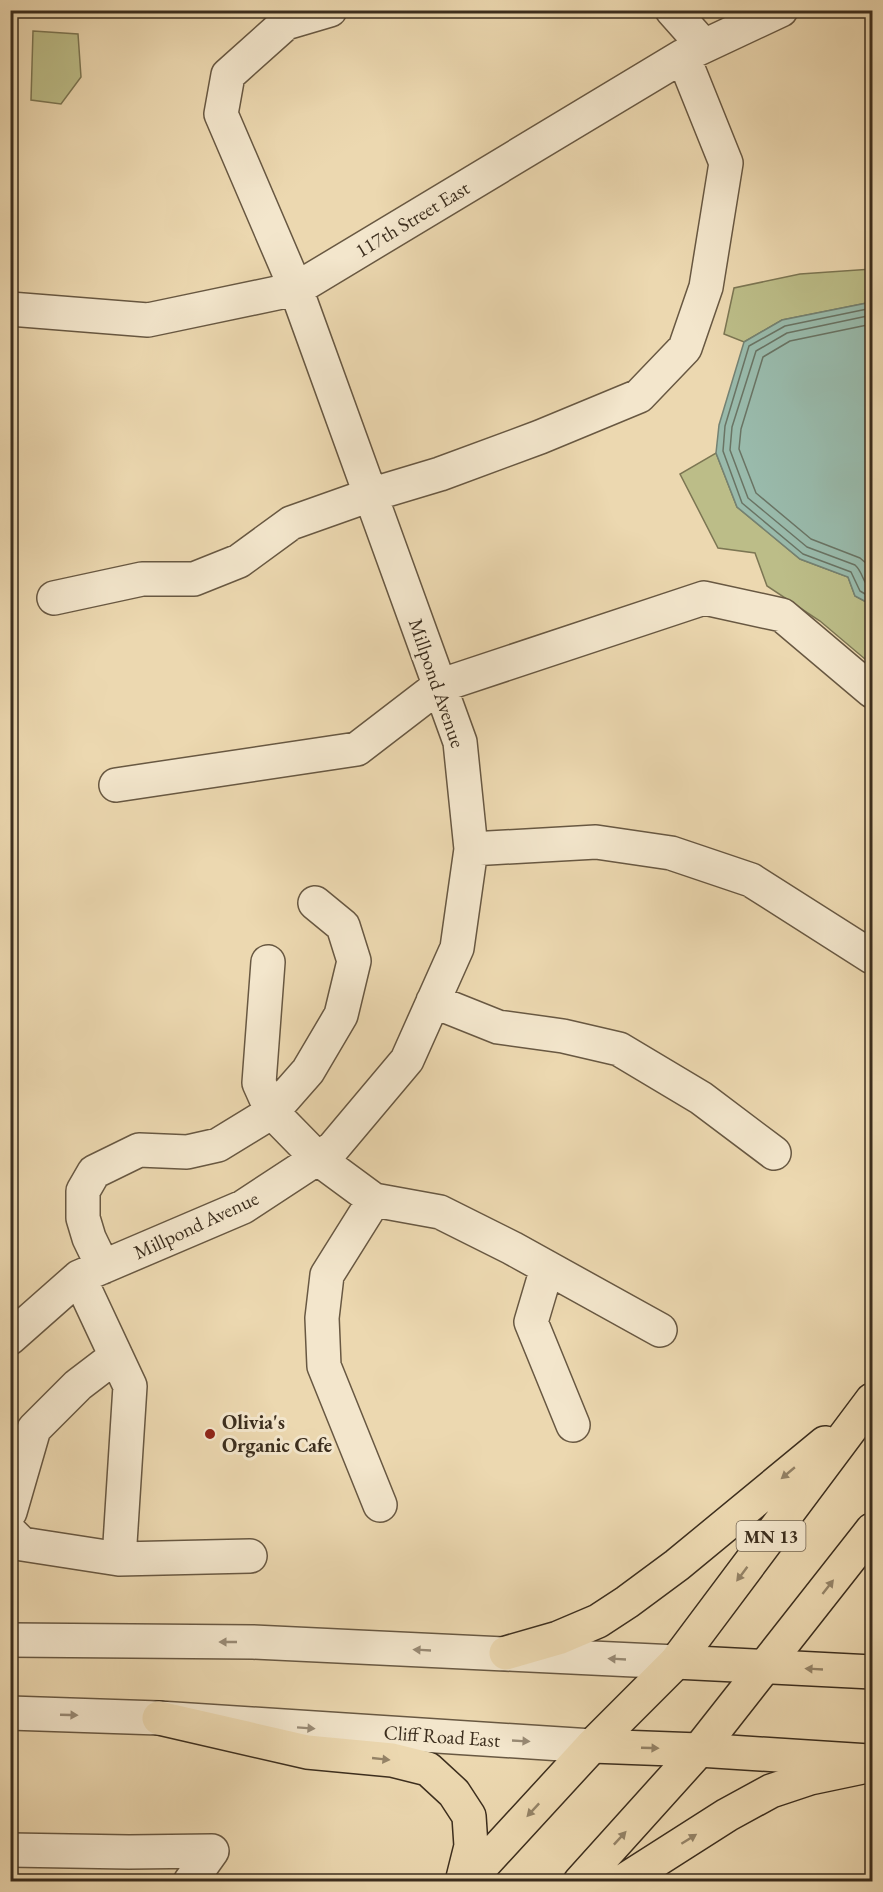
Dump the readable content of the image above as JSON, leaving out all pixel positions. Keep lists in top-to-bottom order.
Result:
{
  "streets": {
    "main road": ["MN 13", "Cliff Road East"],
    "street": ["117th Street East", "Millpond Avenue"]
  },
  "crossings": [
    ["117th Street East", "Millpond Avenue"],
    ["MN 13", "Cliff Road East"]
  ],
  "places": ["Olivia's Organic Cafe"]
}
